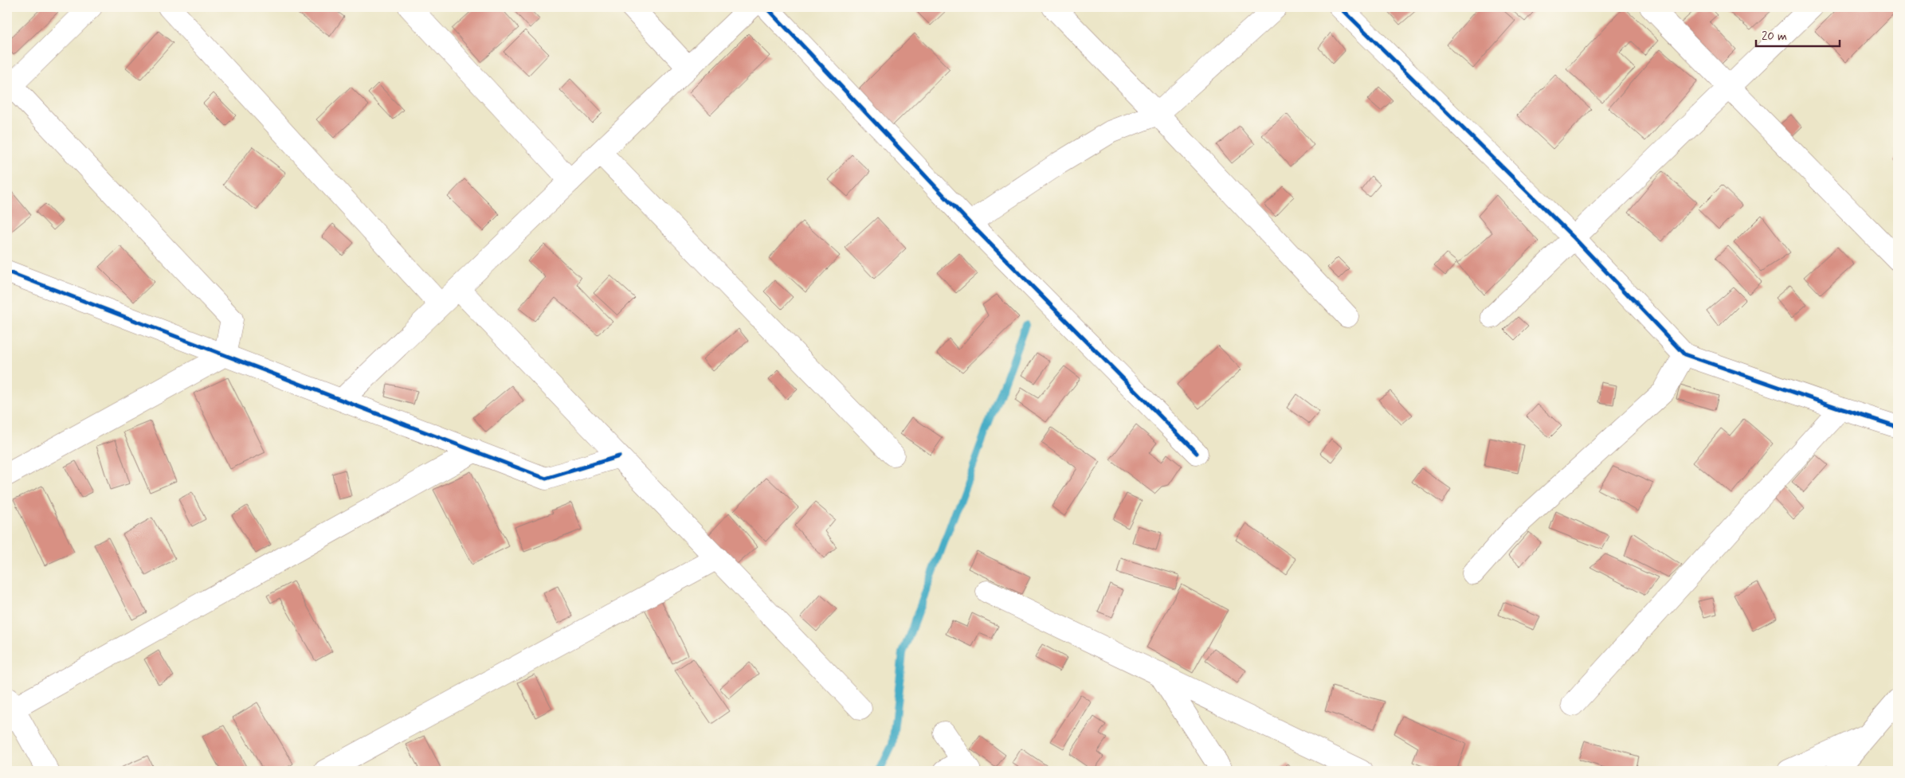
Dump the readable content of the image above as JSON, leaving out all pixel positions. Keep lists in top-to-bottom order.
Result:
{
  "scale_bar": "20 m"
}
